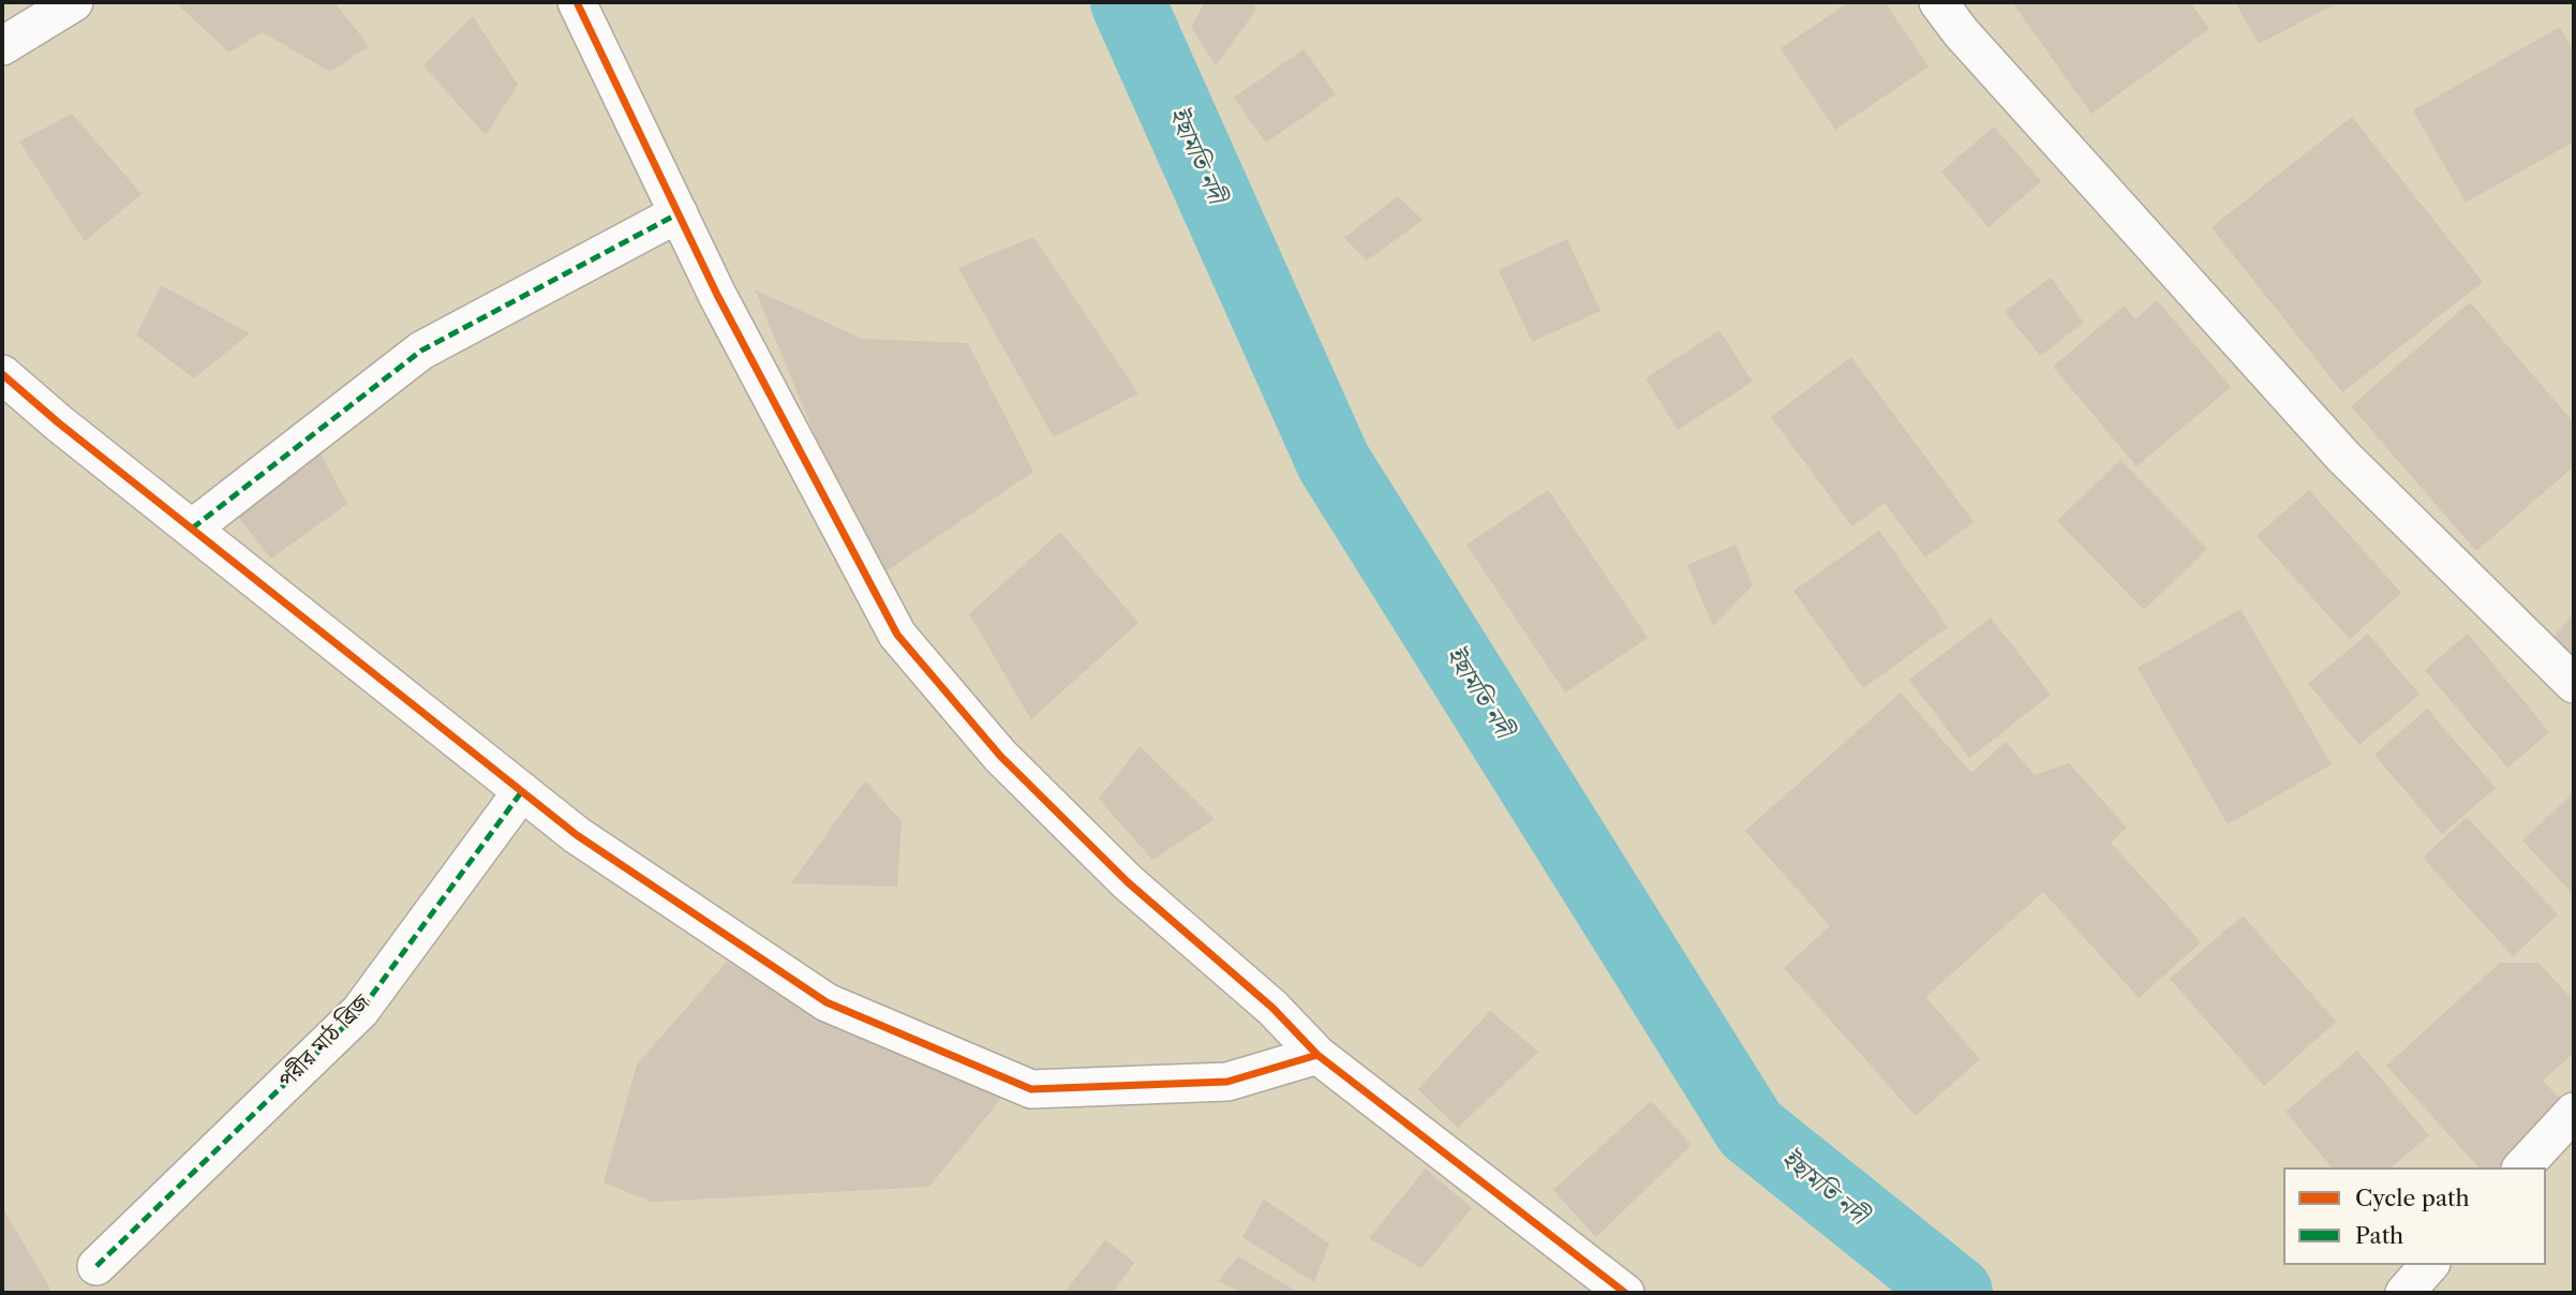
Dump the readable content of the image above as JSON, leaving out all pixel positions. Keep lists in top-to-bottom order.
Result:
{
  "streets": {
    "street": ["পরীর মাঠ ব্রিজ"]
  },
  "water": ["ইছামতি নদী"],
  "legend": ["Cycle path", "Path"]
}
